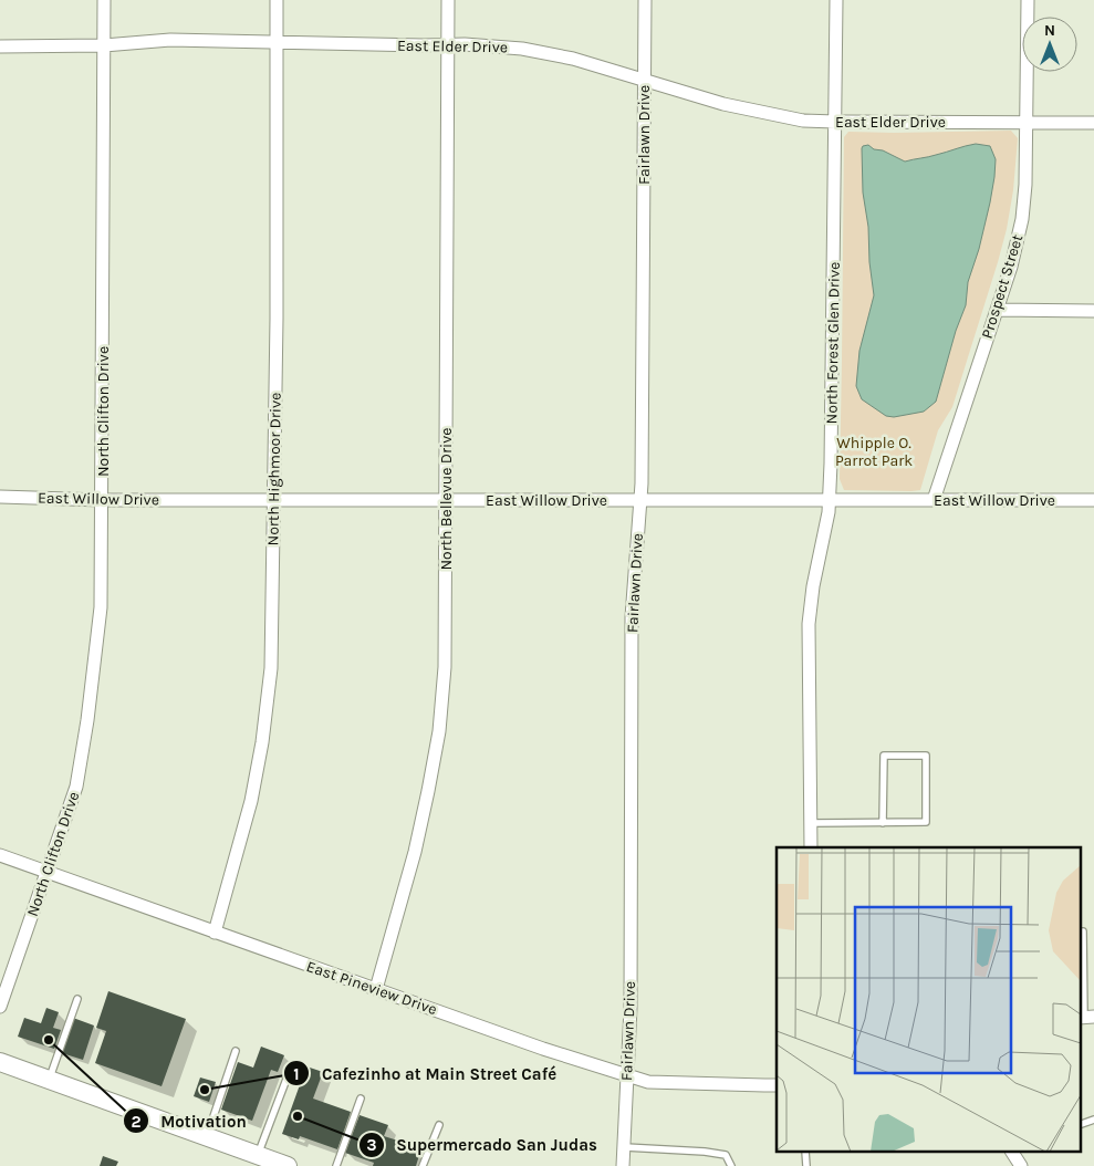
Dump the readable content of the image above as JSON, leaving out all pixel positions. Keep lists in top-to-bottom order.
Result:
{
  "streets": {
    "street": [
      "East Elder Drive",
      "Fairlawn Drive",
      "Prospect Street",
      "North Forest Glen Drive",
      "North Clifton Drive",
      "North Highmoor Drive",
      "East Willow Drive",
      "North Bellevue Drive",
      "East Pineview Drive"
    ]
  },
  "crossings": [
    ["East Elder Drive", "Fairlawn Drive"],
    ["East Elder Drive", "Prospect Street"],
    ["East Elder Drive", "North Forest Glen Drive"],
    ["East Elder Drive", "North Clifton Drive"],
    ["East Elder Drive", "North Highmoor Drive"],
    ["East Elder Drive", "North Bellevue Drive"],
    ["Fairlawn Drive", "East Willow Drive"],
    ["Fairlawn Drive", "East Pineview Drive"],
    ["Prospect Street", "East Willow Drive"],
    ["North Forest Glen Drive", "East Willow Drive"],
    ["North Clifton Drive", "East Willow Drive"],
    ["North Clifton Drive", "East Pineview Drive"],
    ["North Highmoor Drive", "East Willow Drive"],
    ["North Highmoor Drive", "East Pineview Drive"],
    ["East Willow Drive", "North Bellevue Drive"],
    ["North Bellevue Drive", "East Pineview Drive"]
  ],
  "parks": ["Whipple O. Parrot Park"],
  "places": ["Motivation", "Cafezinho at Main Street Café", "Supermercado San Judas"],
  "north": "top"
}
